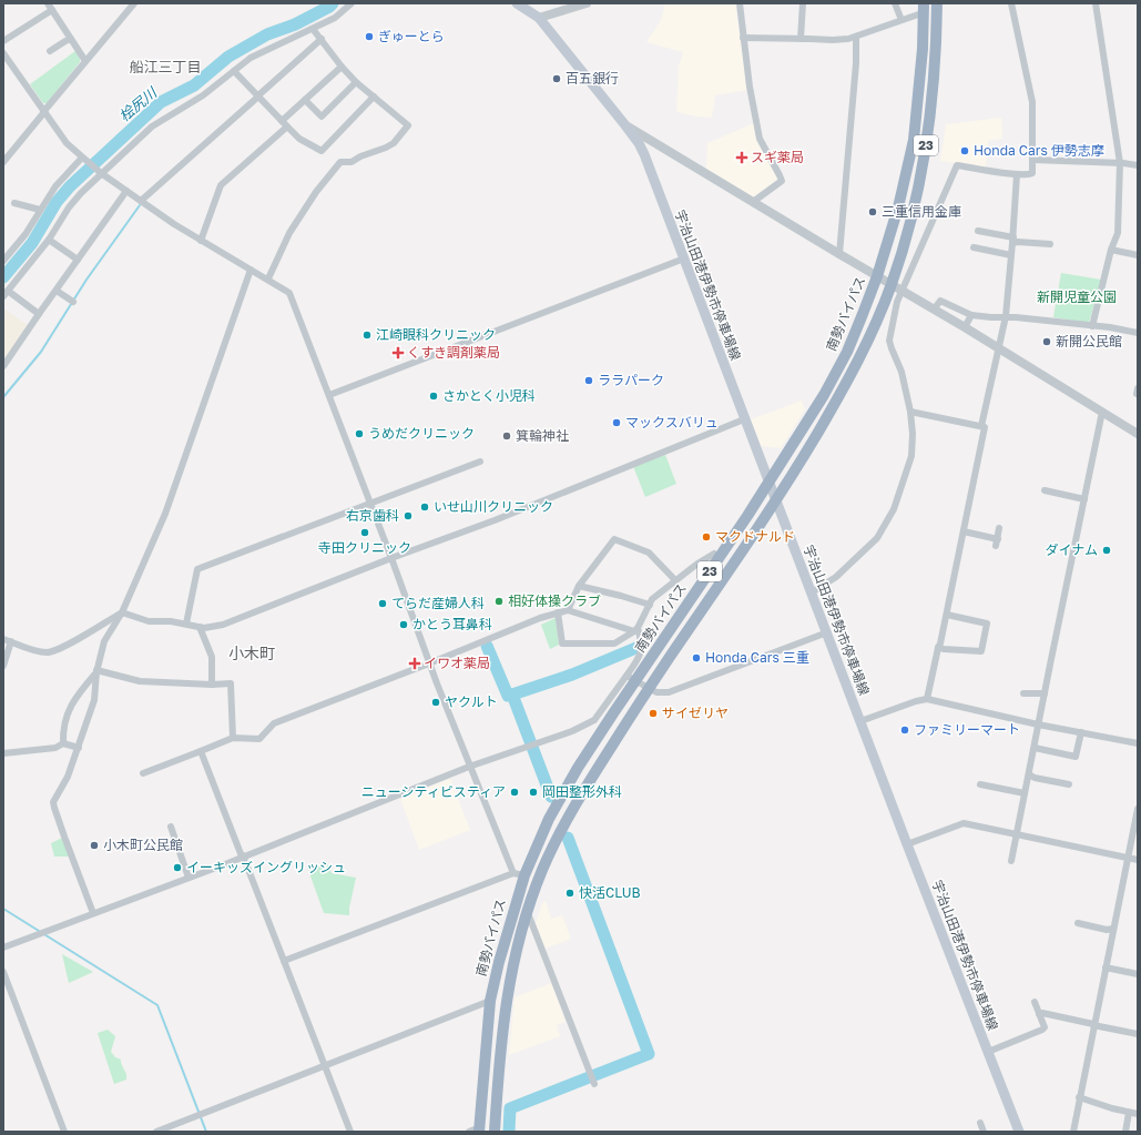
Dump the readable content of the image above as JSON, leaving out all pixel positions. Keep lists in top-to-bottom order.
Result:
{
  "streets": {
    "highway": ["23", "南勢バイパス"],
    "main road": ["宇治山田港伊勢市停車場線"]
  },
  "crossings": [
    ["宇治山田港伊勢市停車場線", "南勢バイパス"]
  ],
  "districts": ["船江三丁目", "小木町"],
  "water": ["桧尻川"],
  "parks": ["新開児童公園"],
  "places": {
    "other": [
      "ぎゅーとら",
      "百五銀行",
      "Honda Cars 伊勢志摩",
      "三重信用金庫",
      "江崎眼科クリニック",
      "新開公民館",
      "ララパーク",
      "さかとく小児科",
      "マックスバリュ",
      "うめだクリニック",
      "箕輪神社",
      "いせ山川クリニック",
      "右京歯科",
      "寺田クリニック",
      "マクドナルド",
      "ダイナム",
      "相好体操クラブ",
      "てらだ産婦人科",
      "かとう耳鼻科",
      "Honda Cars 三重",
      "ヤクルト",
      "サイゼリヤ",
      "ファミリーマート",
      "ニューシティビスティア",
      "岡田整形外科",
      "小木町公民館",
      "イーキッズイングリッシュ",
      "快活CLUB"
    ],
    "health": ["スギ薬局", "くすき調剤薬局", "イワオ薬局"]
  }
}
